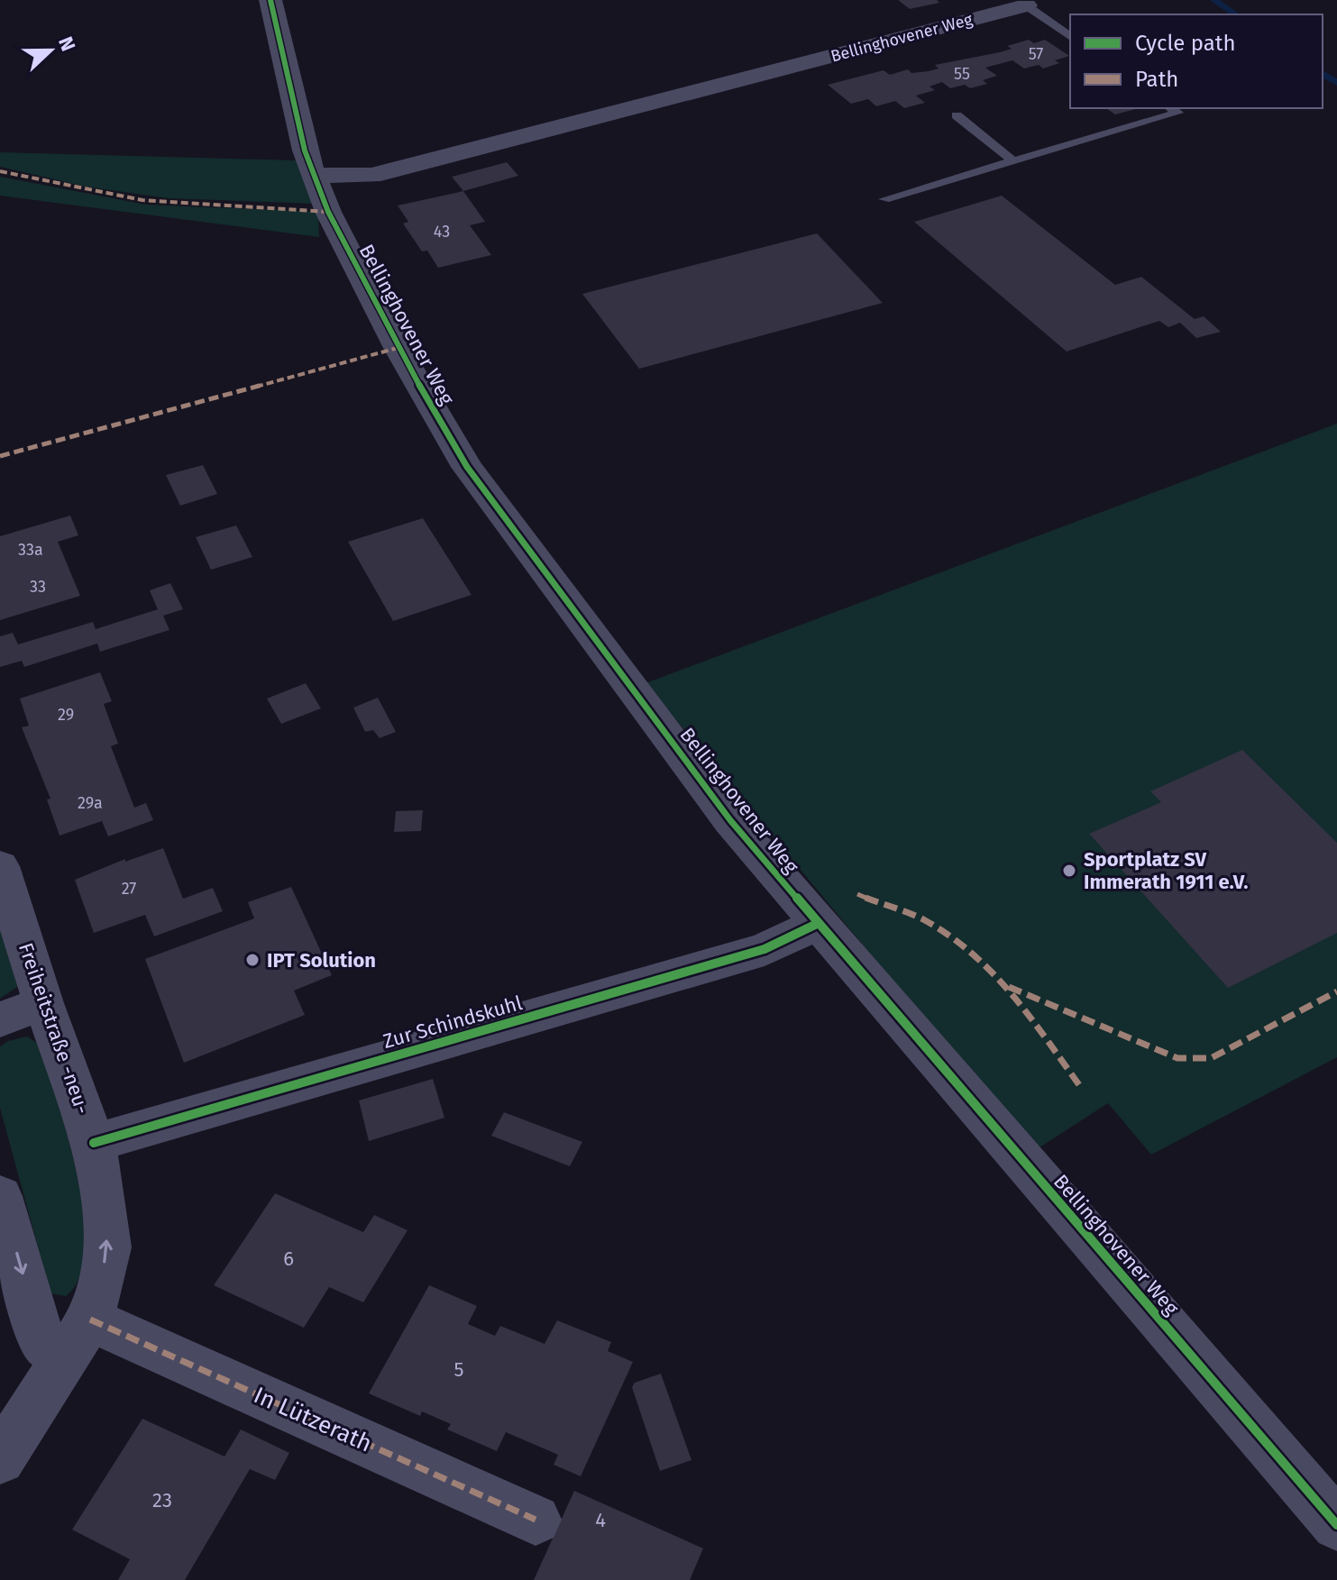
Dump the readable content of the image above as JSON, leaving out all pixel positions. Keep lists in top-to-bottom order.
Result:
{
  "streets": {
    "street": [
      "Bellinghovener Weg",
      "Zur Schindskuhl",
      "Freiheitstraße -neu-",
      "In Lützerath"
    ]
  },
  "crossings": [
    ["Bellinghovener Weg", "Zur Schindskuhl"],
    ["Zur Schindskuhl", "Freiheitstraße -neu-"],
    ["Freiheitstraße -neu-", "In Lützerath"]
  ],
  "places": ["Sportplatz SV Immerath 1911 e.V.", "IPT Solution"],
  "house_numbers": [
    "57",
    "55",
    "43",
    "33a",
    "33",
    "29",
    "29a",
    "27",
    "6",
    "5",
    "23",
    "4"
  ],
  "legend": ["Cycle path", "Path"],
  "north": "right"
}
